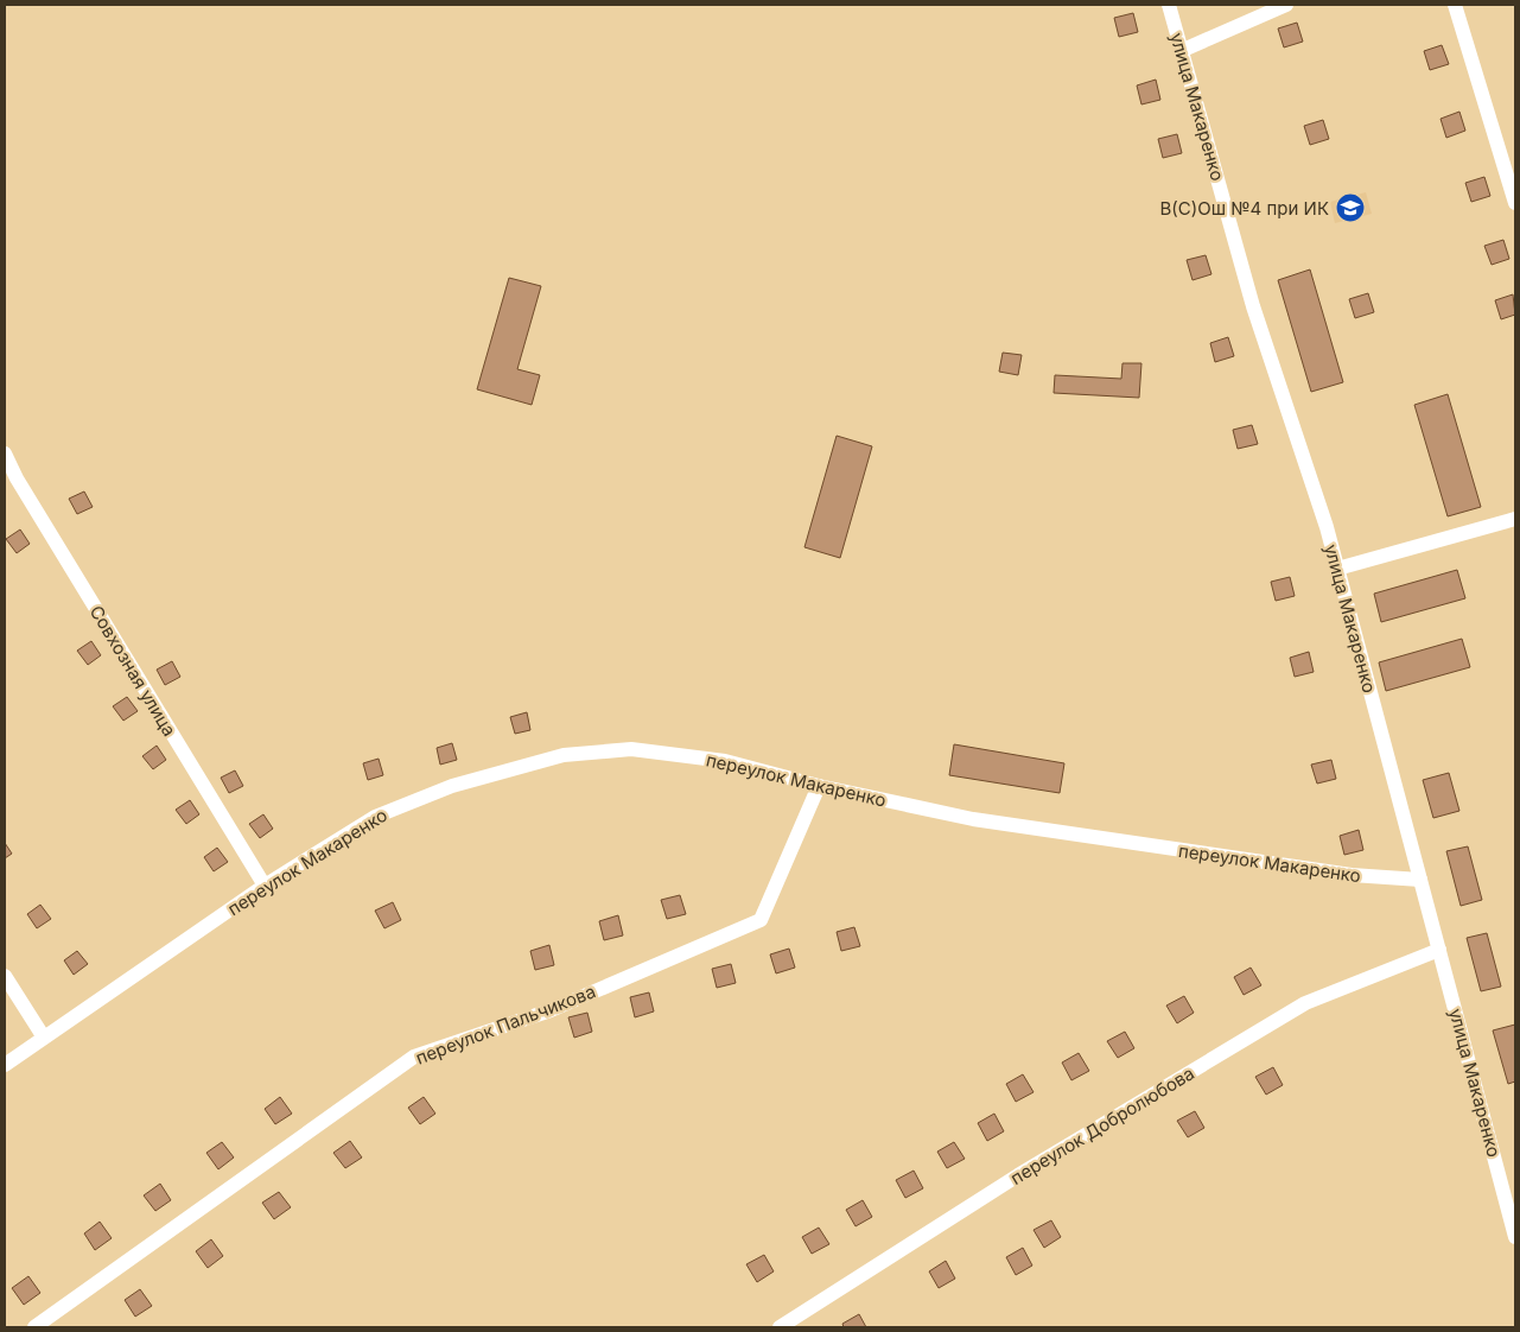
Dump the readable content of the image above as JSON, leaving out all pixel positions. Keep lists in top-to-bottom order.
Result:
{
  "streets": {
    "street": [
      "улица Макаренко",
      "Совхозная улица",
      "переулок Макаренко",
      "переулок Пальчикова",
      "переулок Добролюбова"
    ]
  },
  "crossings": [
    ["улица Макаренко", "переулок Макаренко"],
    ["улица Макаренко", "переулок Добролюбова"],
    ["Совхозная улица", "переулок Макаренко"],
    ["переулок Макаренко", "переулок Пальчикова"]
  ],
  "places": {
    "school or university": ["В(С)Ош №4 при ИК"]
  }
}
